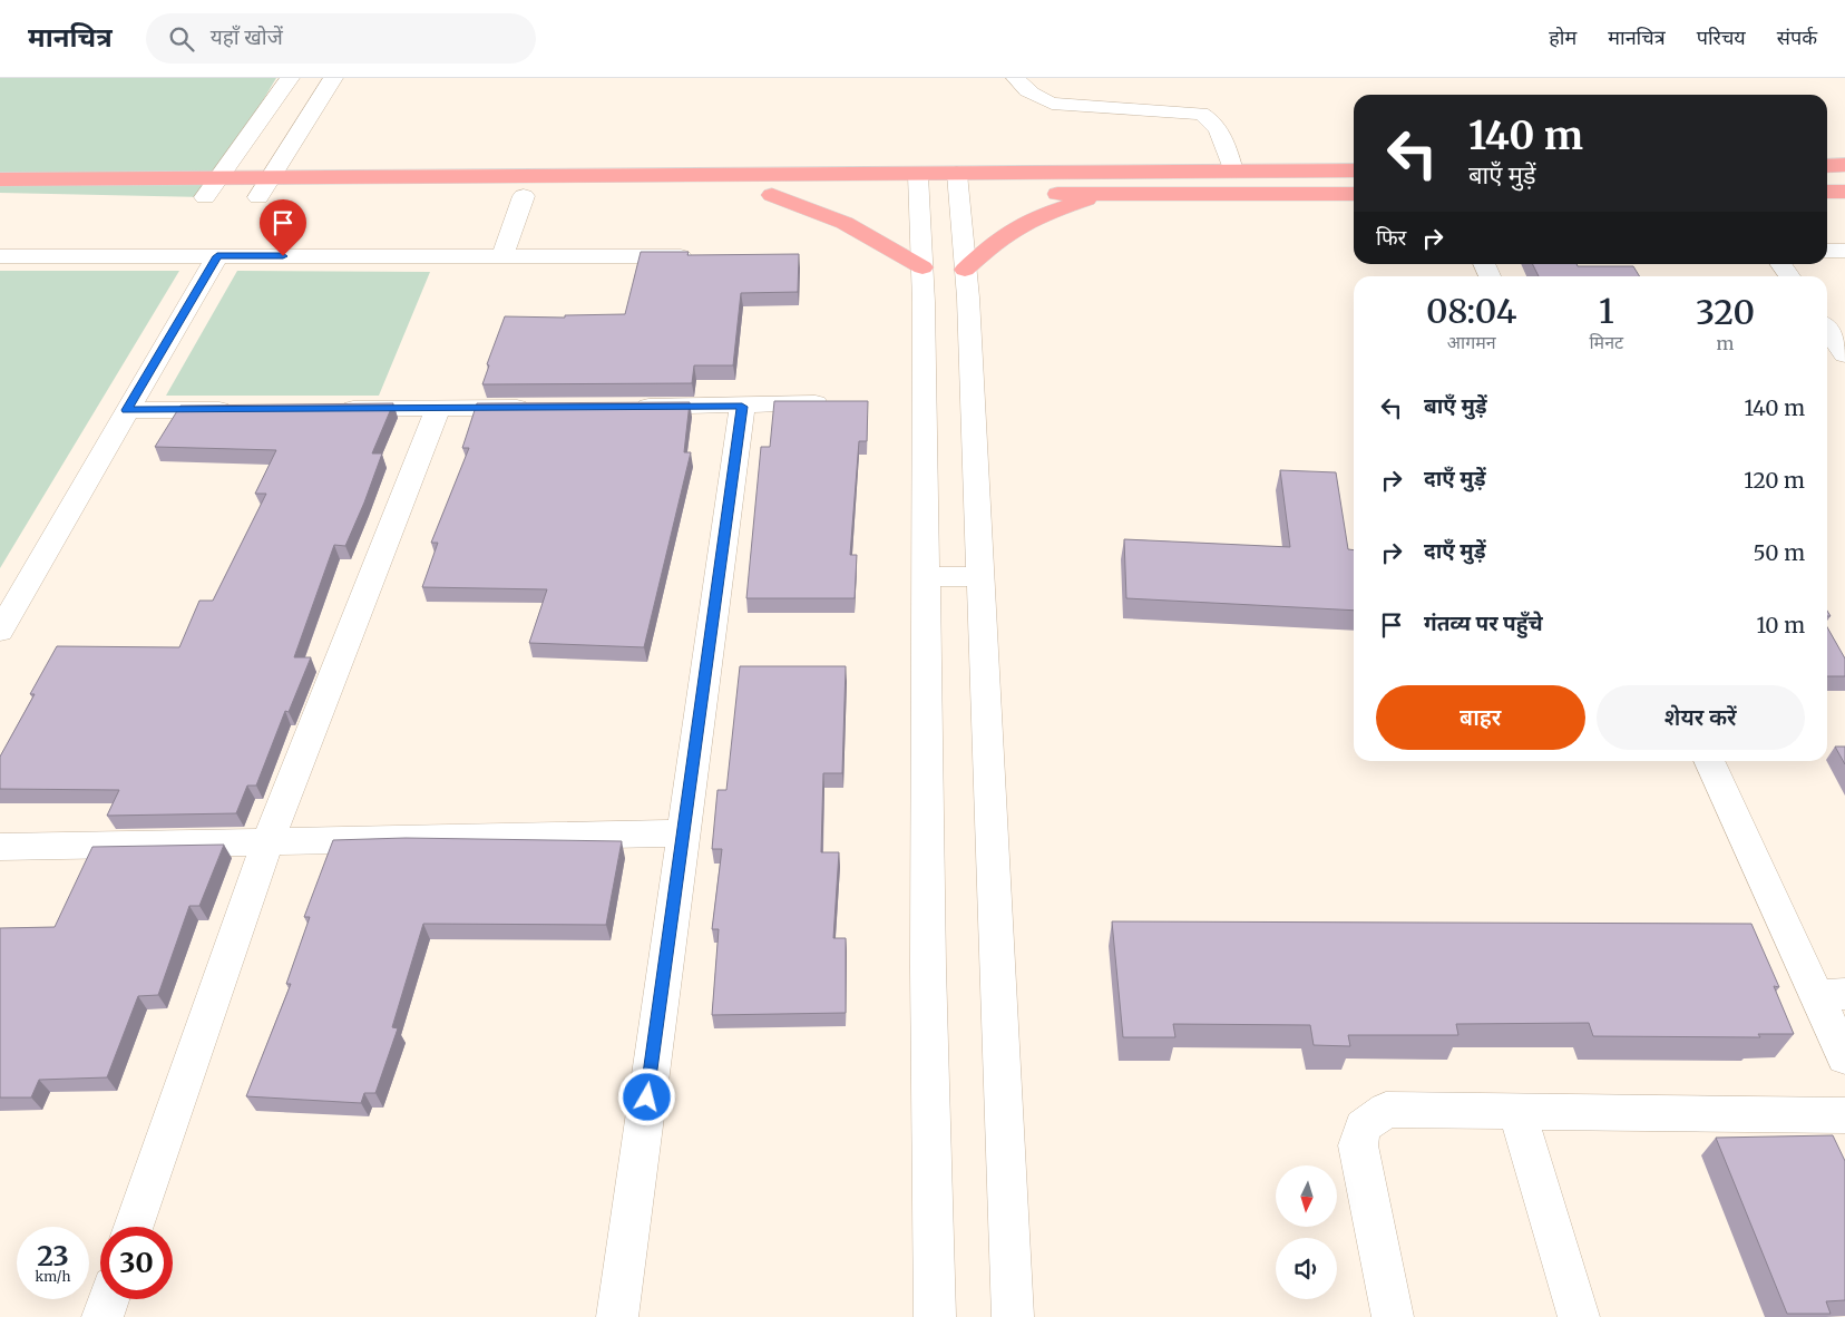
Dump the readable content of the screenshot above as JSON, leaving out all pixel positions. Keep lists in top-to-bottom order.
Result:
{
  "north": "bottom",
  "page": {
    "header": "मानचित्र",
    "search": "यहाँ खोजें",
    "nav": [
      "होम",
      "मानचित्र",
      "परिचय",
      "संपर्क"
    ],
    "turn": ["140 m", "बाएँ मुड़ें"],
    "then": "फिर",
    "eta": [
      "08:04",
      "आगमन",
      "1",
      "मिनट",
      "320",
      "m"
    ],
    "list": [
      {
        "name": "बाएँ मुड़ें",
        "value": "140 m"
      },
      {
        "name": "दाएँ मुड़ें",
        "value": "120 m"
      },
      {
        "name": "दाएँ मुड़ें",
        "value": "50 m"
      },
      {
        "name": "गंतव्य पर पहुँचे",
        "value": "10 m"
      }
    ],
    "buttons": ["बाहर", "शेयर करें"],
    "speed": "23 km/h",
    "limit": "30"
  }
}
